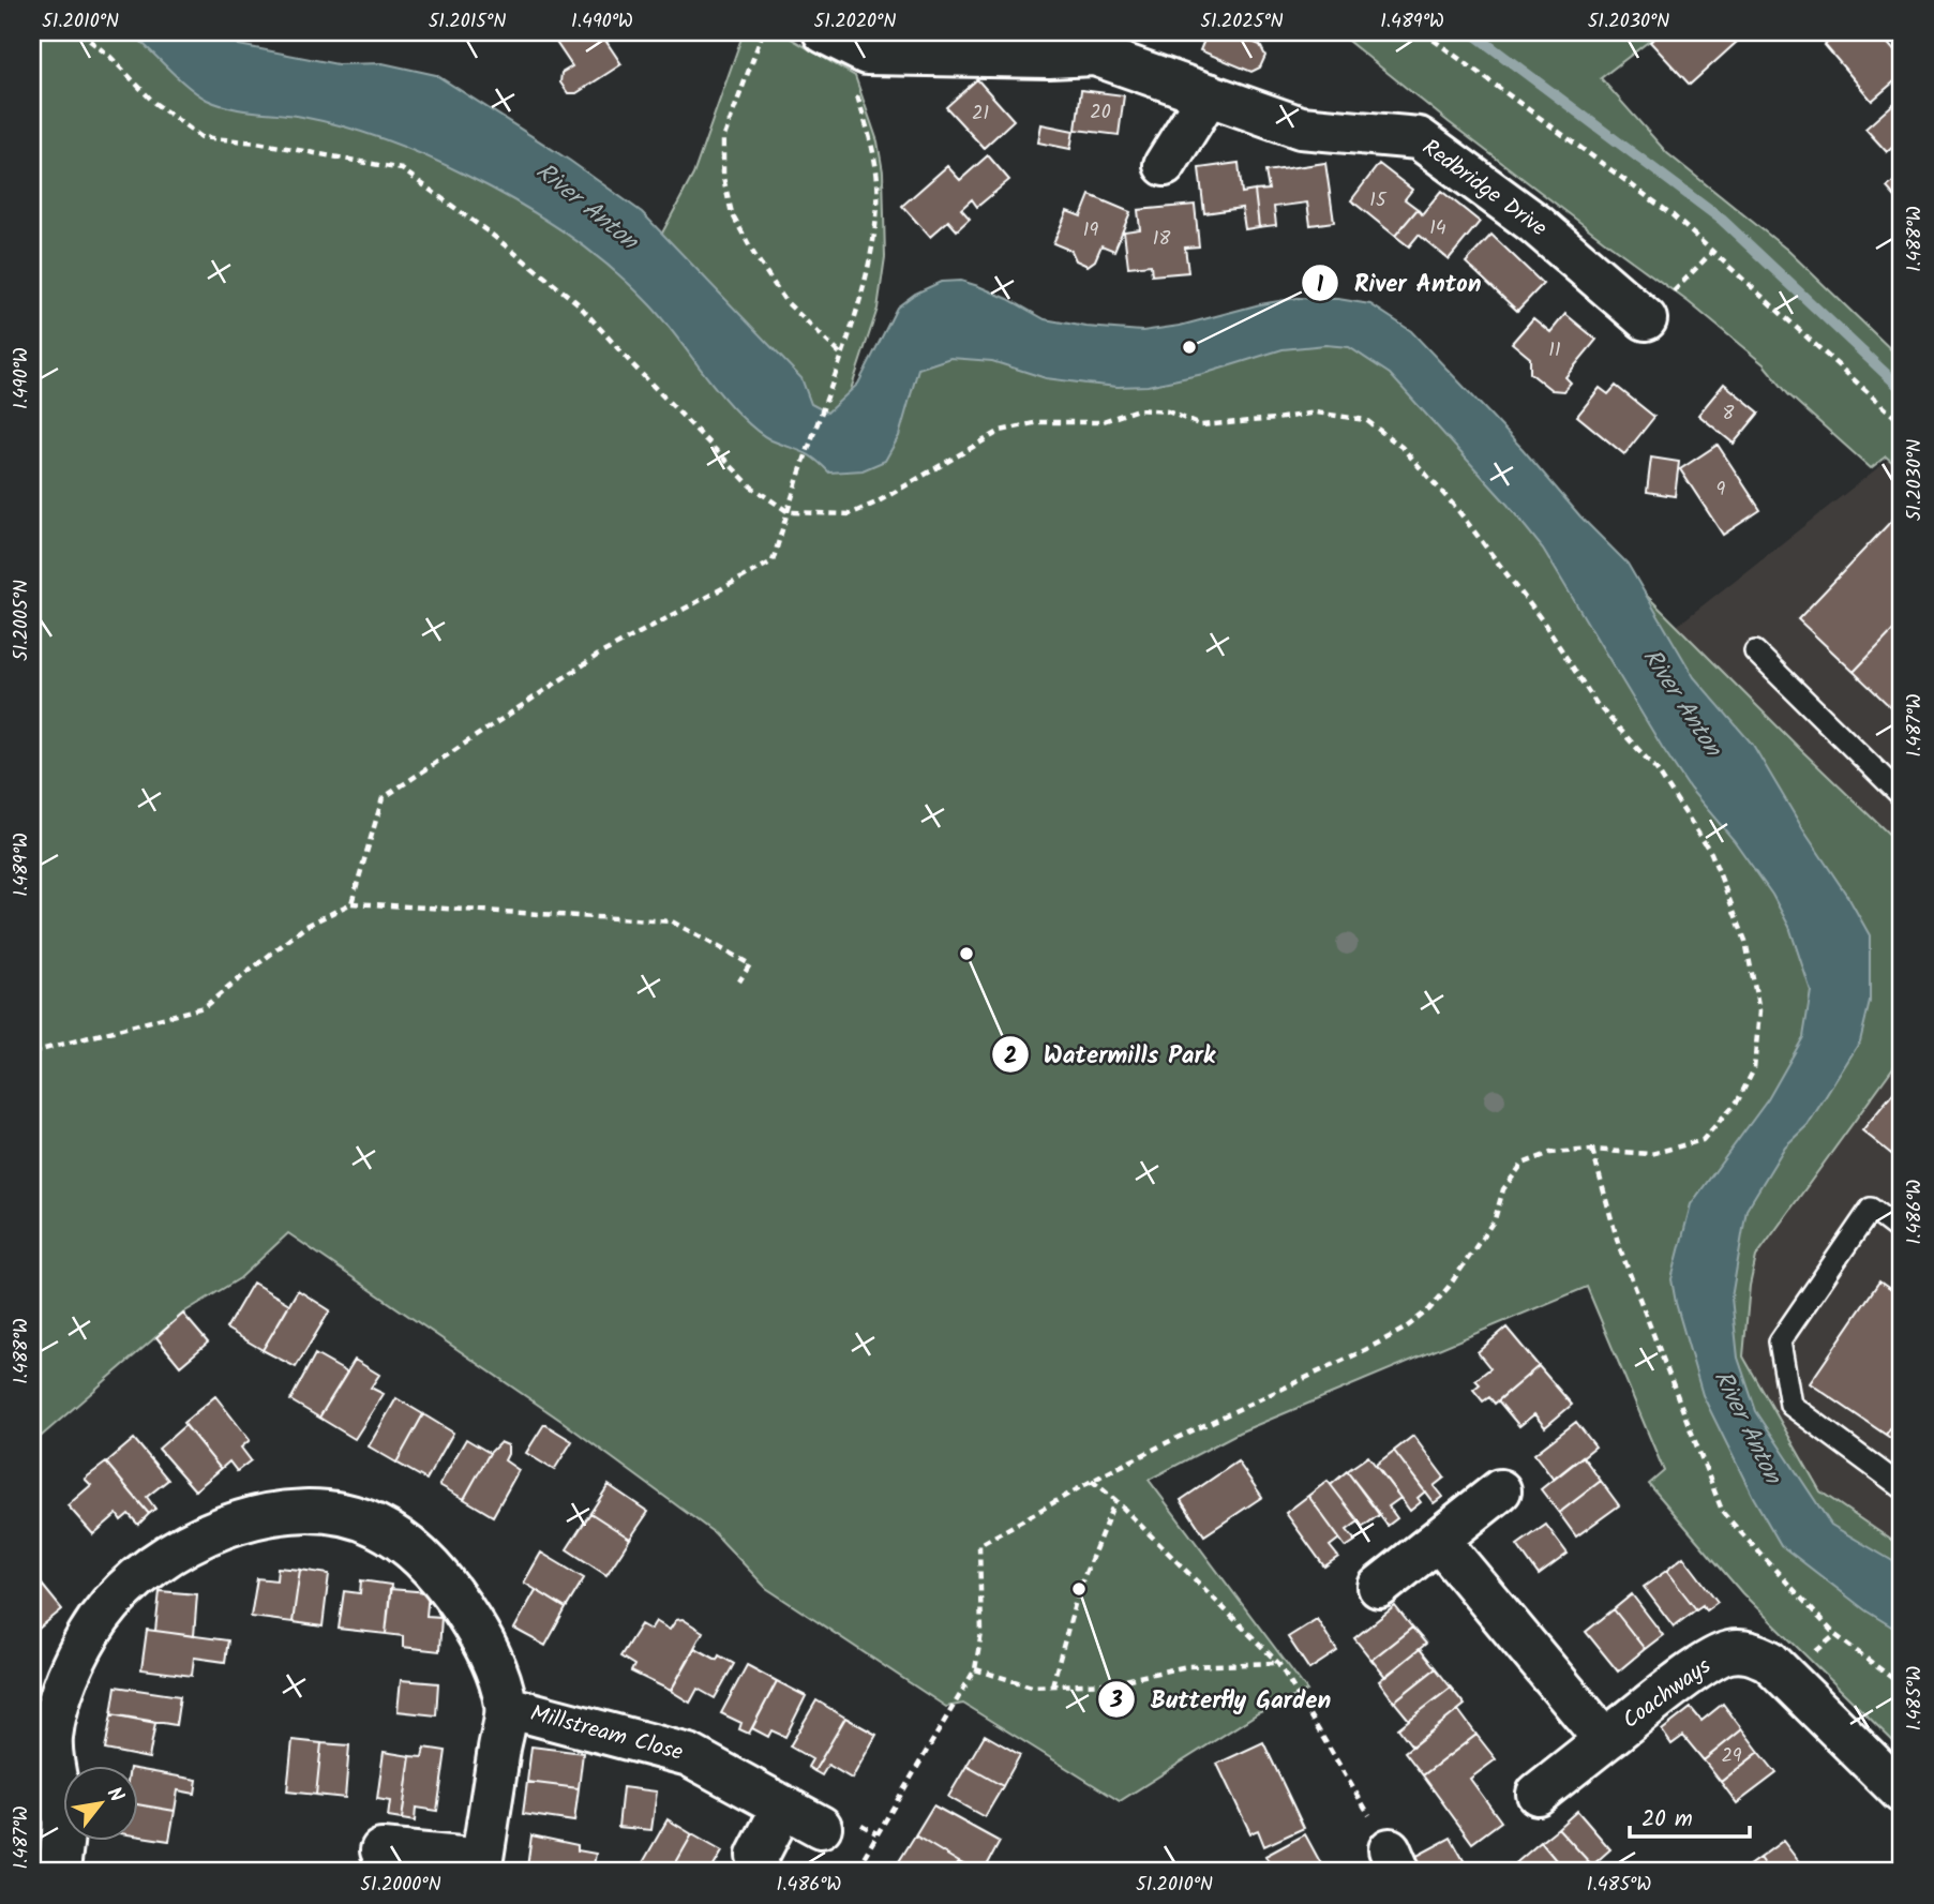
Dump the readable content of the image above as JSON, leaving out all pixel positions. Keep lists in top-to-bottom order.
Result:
{
  "streets": {
    "street": ["Redbridge Drive", "Coachways", "Millstream Close"]
  },
  "water": ["River Anton"],
  "places": ["River Anton", "Watermills Park", "Butterfly Garden"],
  "house_numbers": [
    "20",
    "21",
    "15",
    "14",
    "19",
    "18",
    "11",
    "8",
    "9",
    "29"
  ],
  "scale_bar": "20 m",
  "north": "top right",
  "coordinates": [
    "51.2010°N",
    "51.2015°N",
    "1.490°W",
    "51.2020°N",
    "51.2025°N",
    "1.489°W",
    "51.2030°N",
    "1.488°W",
    "51.2005°N",
    "1.487°W",
    "1.486°W",
    "1.485°W",
    "51.2000°N"
  ]
}
